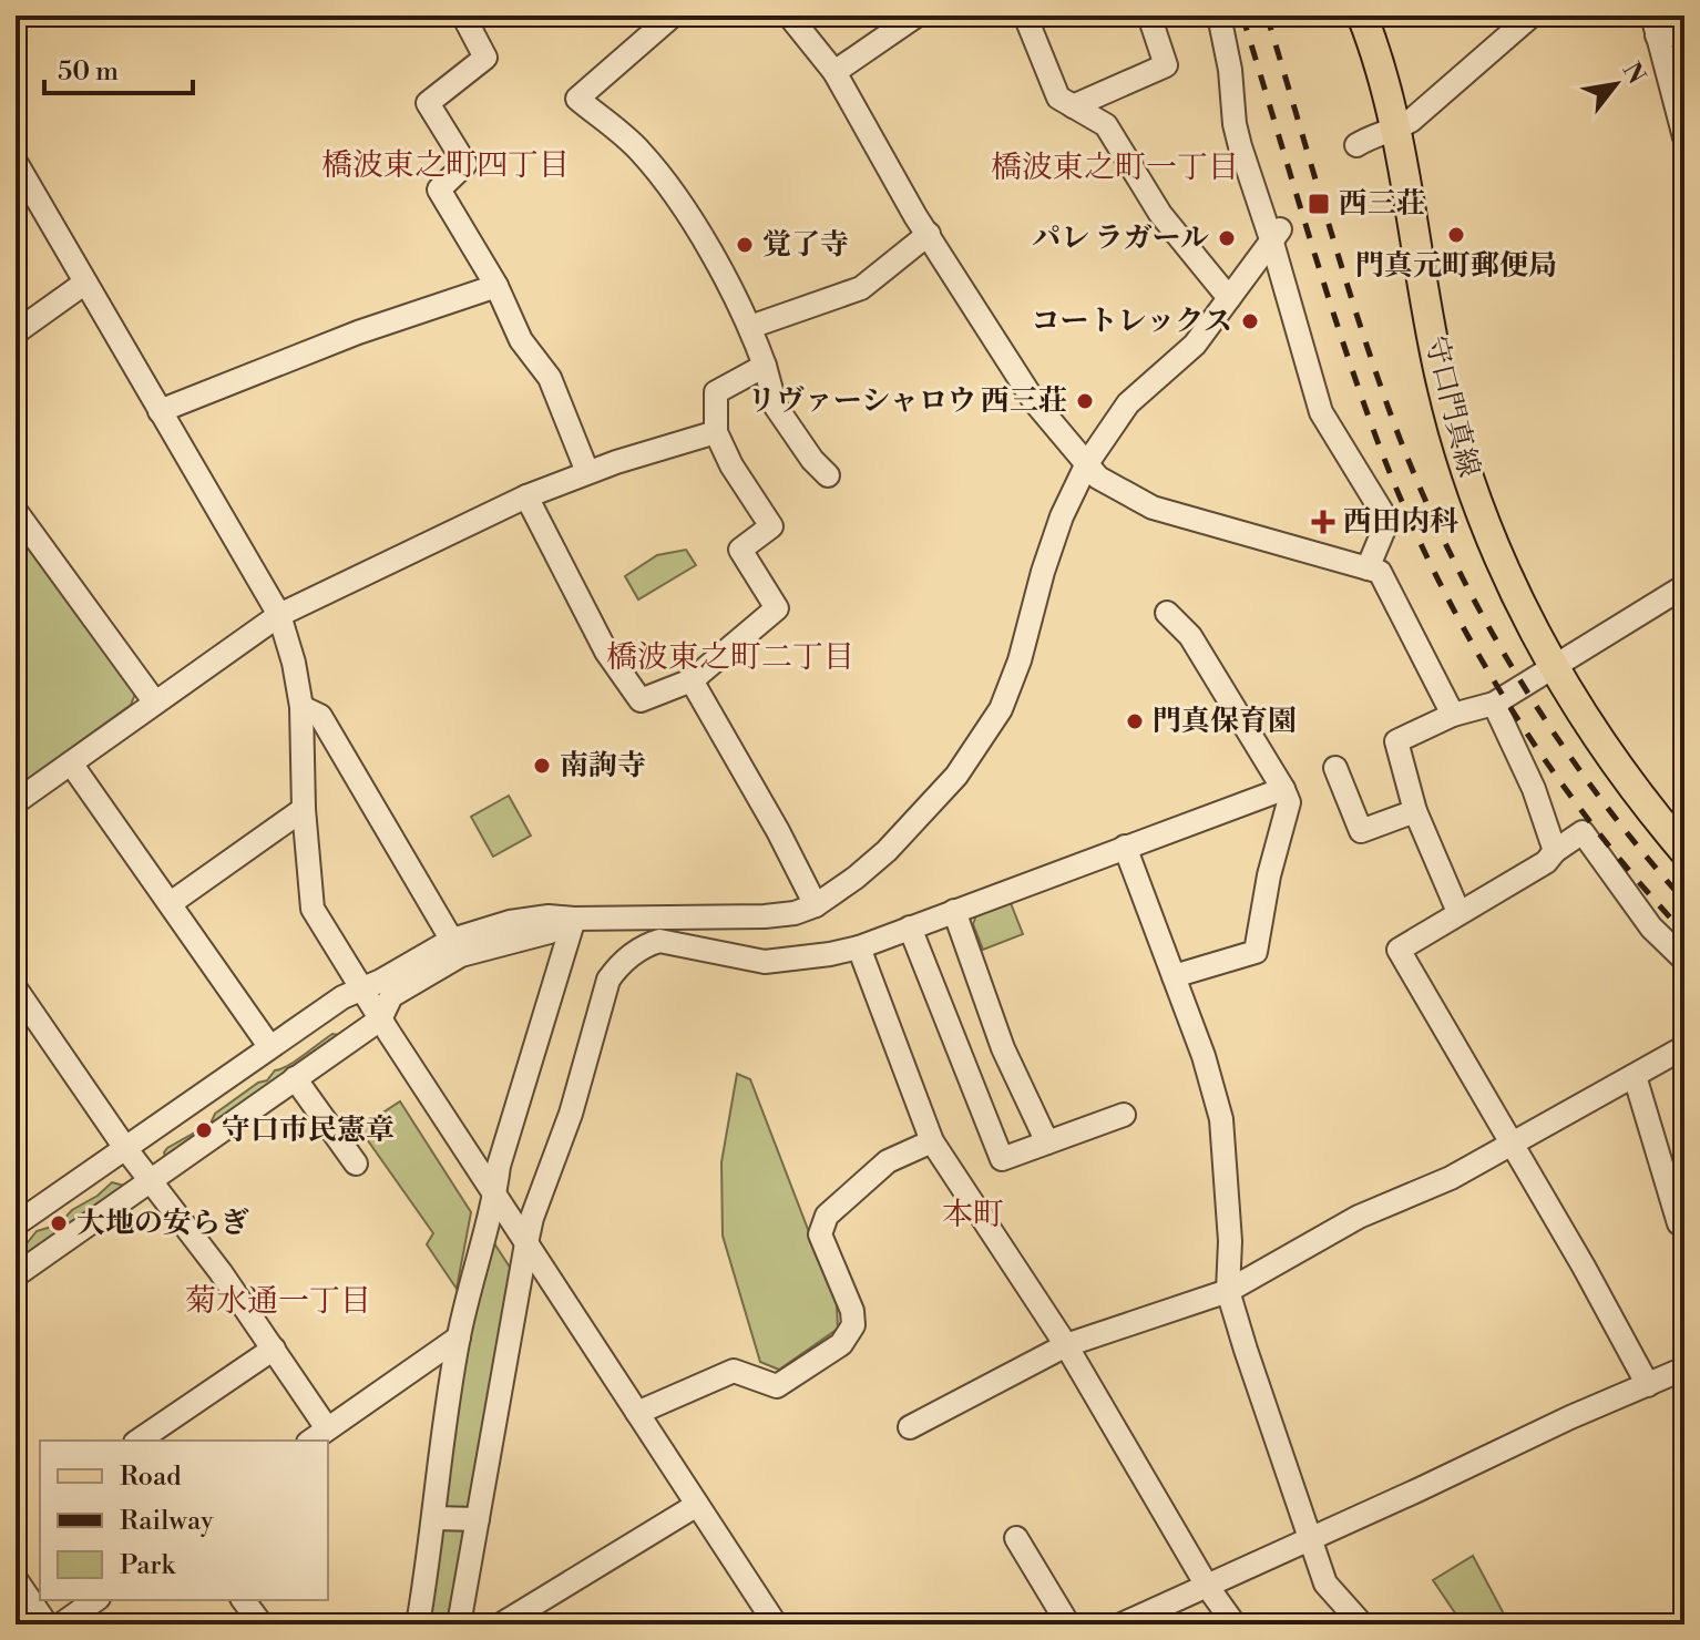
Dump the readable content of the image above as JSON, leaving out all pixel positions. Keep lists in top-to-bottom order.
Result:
{
  "streets": {
    "main road": ["守口門真線"]
  },
  "districts": [
    "橋波東之町四丁目",
    "橋波東之町一丁目",
    "橋波東之町二丁目",
    "本町",
    "菊水通一丁目"
  ],
  "places": {
    "transit": ["西三荘"],
    "other": [
      "門真元町郵便局",
      "パレ ラガール",
      "覚了寺",
      "コートレックス",
      "リヴァーシャロウ 西三荘",
      "門真保育園",
      "南詢寺",
      "守口市民憲章",
      "大地の安らぎ"
    ],
    "health": ["西田内科"]
  },
  "legend": ["Road", "Railway", "Park"],
  "scale_bar": "50 m",
  "north": "top right"
}
